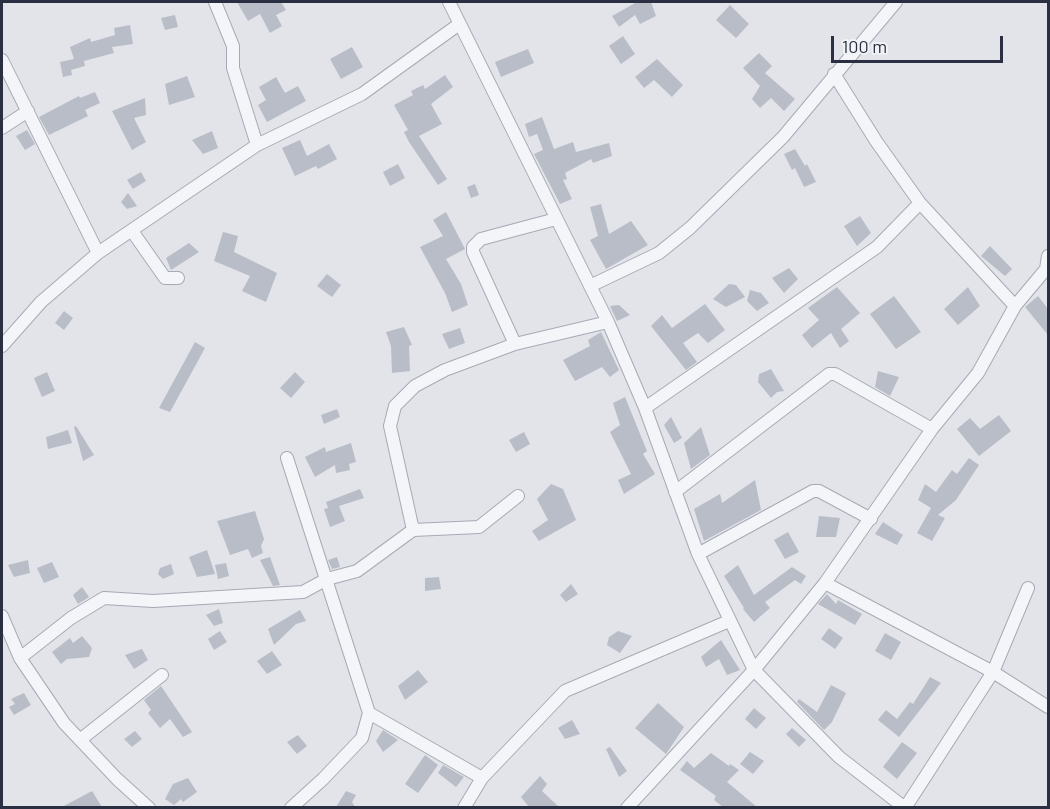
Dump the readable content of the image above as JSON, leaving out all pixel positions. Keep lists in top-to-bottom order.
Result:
{
  "scale_bar": "100 m"
}
